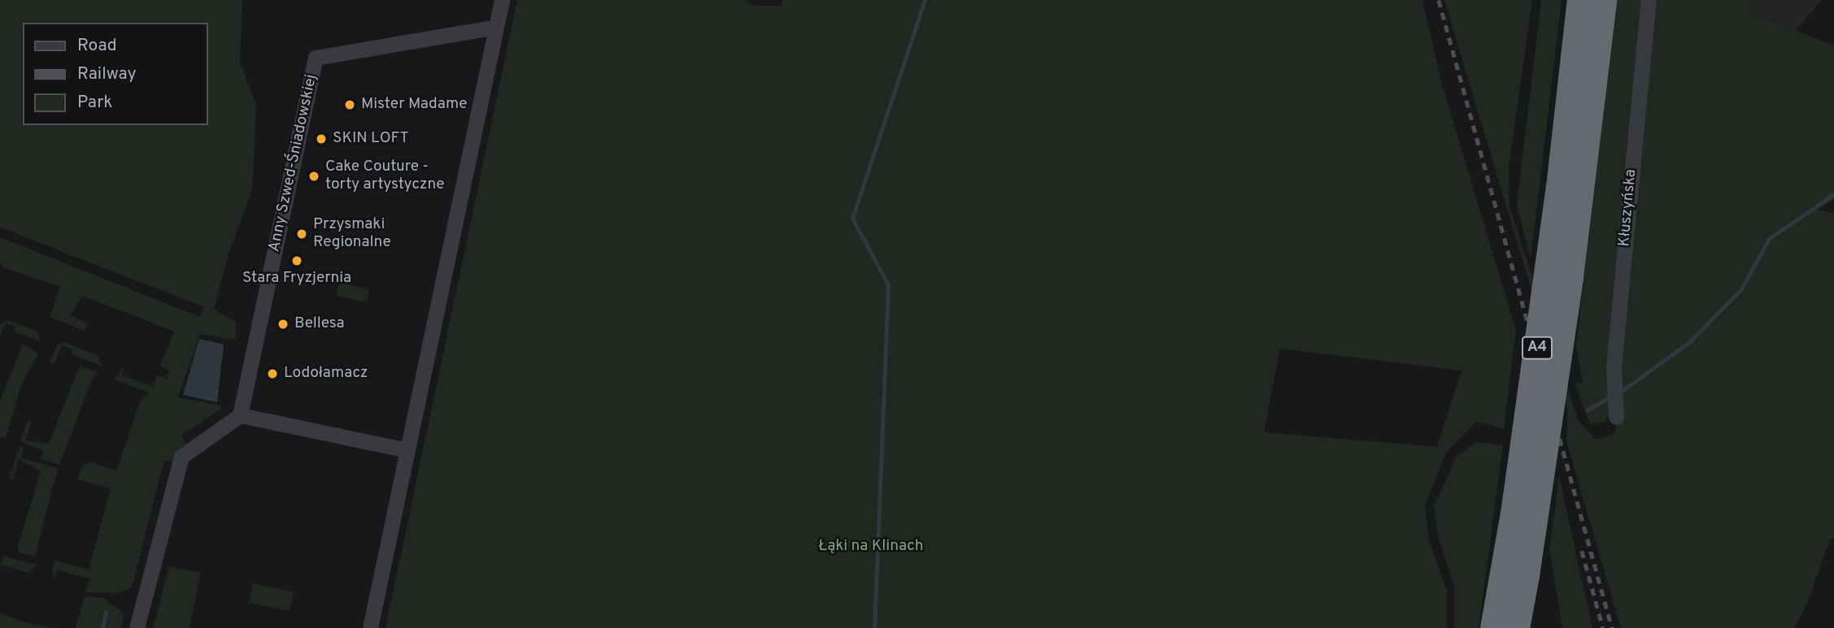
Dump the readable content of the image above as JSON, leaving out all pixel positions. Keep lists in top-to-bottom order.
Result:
{
  "streets": {
    "highway": ["A4"],
    "street": ["Anny Szwed-Śniadowskiej", "Kłuszyńska"]
  },
  "parks": ["Łąki na Klinach"],
  "places": [
    "Mister Madame",
    "SKIN LOFT",
    "Cake Couture - torty artystyczne",
    "Przysmaki Regionalne",
    "Stara Fryzjernia",
    "Bellesa",
    "Lodołamacz"
  ],
  "legend": ["Road", "Railway", "Park"]
}
